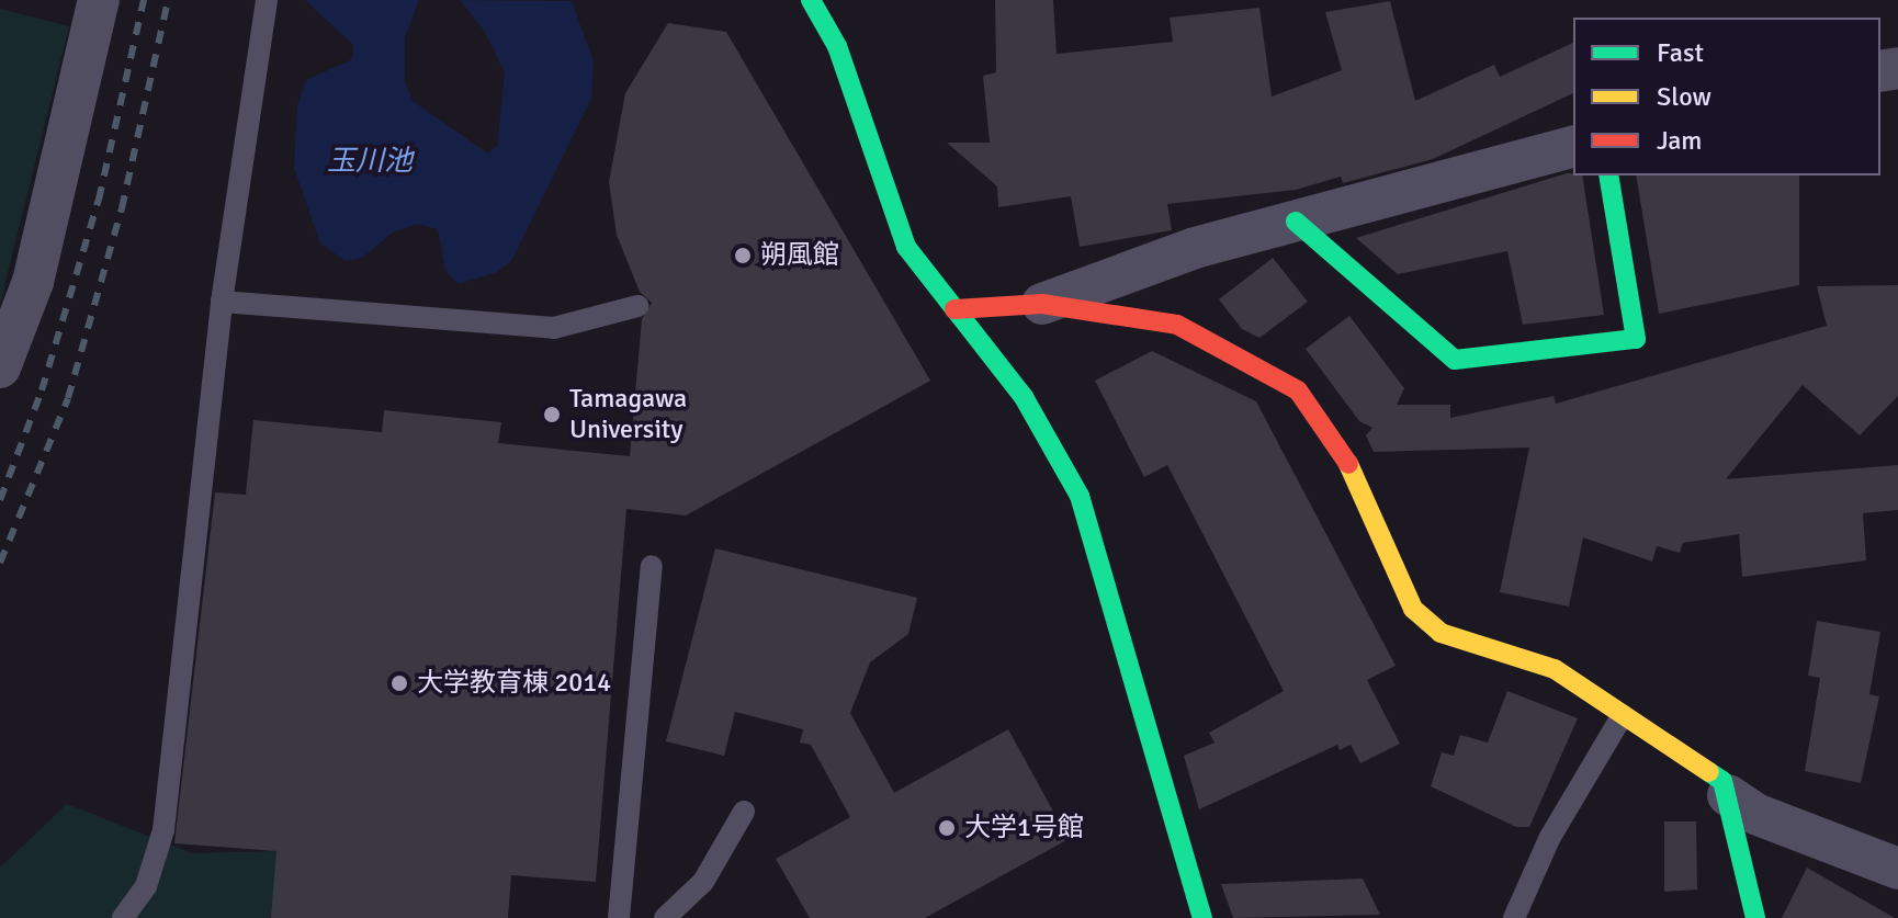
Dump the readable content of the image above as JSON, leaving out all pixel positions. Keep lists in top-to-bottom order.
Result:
{
  "water": ["玉川池"],
  "places": [
    "朔風館",
    "Tamagawa University",
    "大学教育棟 2014",
    "大学1号館"
  ],
  "legend": ["Fast", "Slow", "Jam"]
}
